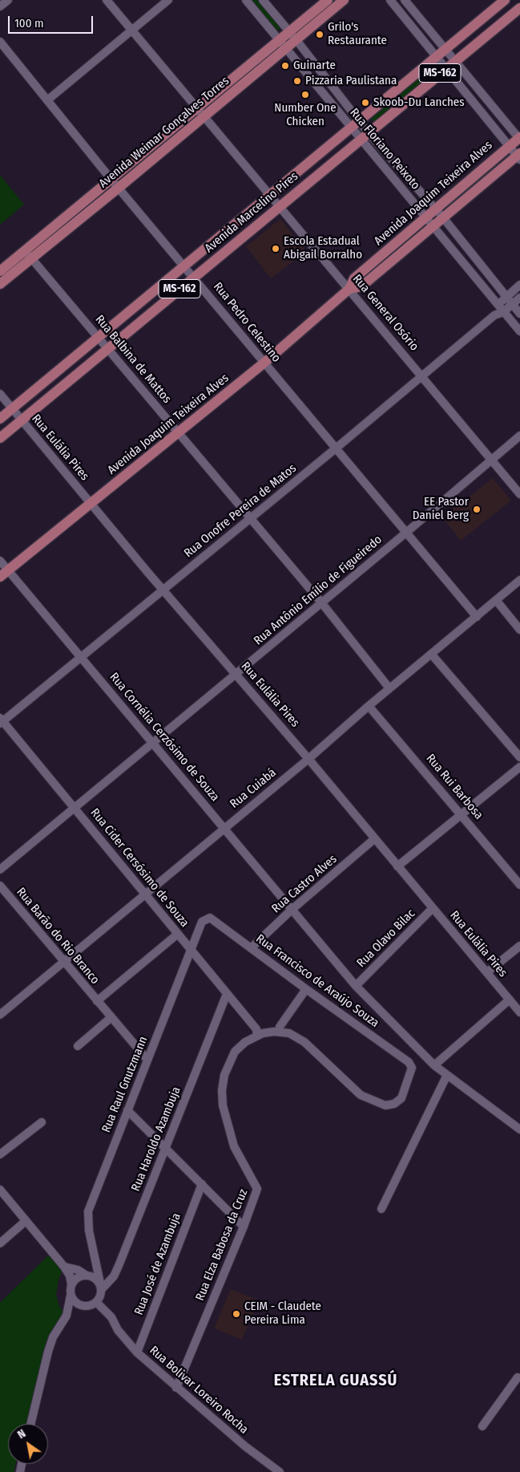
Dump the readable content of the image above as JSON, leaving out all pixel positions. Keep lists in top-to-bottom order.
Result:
{
  "streets": {
    "main road": [
      "MS-162",
      "Avenida Weimar Gonçalves Torres",
      "Avenida Joaquim Teixeira Alves",
      "Avenida Marcelino Pires"
    ],
    "street": [
      "Rua Floriano Peixoto",
      "Rua General Osório",
      "Rua Pedro Celestino",
      "Rua Balbina de Mattos",
      "Rua Eulália Pires",
      "Rua Onofre Pereira de Matos",
      "Rua Antônio Emílio de Figueiredo",
      "Rua Cornélia Cerzósimo de Souza",
      "Rua Rui Barbosa",
      "Rua Cuiabá",
      "Rua Cider Cersósimo de Souza",
      "Rua Castro Alves",
      "Rua Barão do Rio Branco",
      "Rua Olavo Bilac",
      "Rua Francisco de Araújo Souza",
      "Rua Raul Gnutzmann",
      "Rua Haroldo Azambuja",
      "Rua Elza Babosa da Cruz",
      "Rua José de Azambuja",
      "Rua Bolivar Loreiro Rocha"
    ]
  },
  "crossings": [
    ["Avenida Weimar Gonçalves Torres", "Rua Floriano Peixoto"],
    ["Avenida Weimar Gonçalves Torres", "Rua General Osório"],
    ["Avenida Weimar Gonçalves Torres", "Rua Pedro Celestino"],
    ["Avenida Weimar Gonçalves Torres", "Rua Balbina de Mattos"],
    ["Rua Floriano Peixoto", "Avenida Joaquim Teixeira Alves"],
    ["Rua Floriano Peixoto", "Avenida Marcelino Pires"],
    ["Rua Floriano Peixoto", "Rua Onofre Pereira de Matos"],
    ["Avenida Joaquim Teixeira Alves", "Rua General Osório"],
    ["Avenida Joaquim Teixeira Alves", "Rua Pedro Celestino"],
    ["Avenida Joaquim Teixeira Alves", "Rua Balbina de Mattos"],
    ["Avenida Joaquim Teixeira Alves", "Rua Eulália Pires"],
    ["Avenida Joaquim Teixeira Alves", "Rua Cornélia Cerzósimo de Souza"],
    ["Avenida Marcelino Pires", "Rua General Osório"],
    ["Avenida Marcelino Pires", "Rua Pedro Celestino"],
    ["Avenida Marcelino Pires", "Rua Balbina de Mattos"],
    ["Avenida Marcelino Pires", "Rua Eulália Pires"],
    ["Rua General Osório", "Rua Onofre Pereira de Matos"],
    ["Rua General Osório", "Rua Antônio Emílio de Figueiredo"],
    ["Rua Pedro Celestino", "Rua Onofre Pereira de Matos"],
    ["Rua Pedro Celestino", "Rua Antônio Emílio de Figueiredo"],
    ["Rua Pedro Celestino", "Rua Cuiabá"],
    ["Rua Balbina de Mattos", "Rua Onofre Pereira de Matos"],
    ["Rua Balbina de Mattos", "Rua Antônio Emílio de Figueiredo"],
    ["Rua Balbina de Mattos", "Rua Cuiabá"],
    ["Rua Eulália Pires", "Rua Onofre Pereira de Matos"],
    ["Rua Eulália Pires", "Rua Antônio Emílio de Figueiredo"],
    ["Rua Eulália Pires", "Rua Cuiabá"],
    ["Rua Eulália Pires", "Rua Castro Alves"],
    ["Rua Eulália Pires", "Rua Olavo Bilac"],
    ["Rua Onofre Pereira de Matos", "Rua Cornélia Cerzósimo de Souza"],
    ["Rua Onofre Pereira de Matos", "Rua Cider Cersósimo de Souza"],
    ["Rua Antônio Emílio de Figueiredo", "Rua Cornélia Cerzósimo de Souza"],
    ["Rua Antônio Emílio de Figueiredo", "Rua Cider Cersósimo de Souza"],
    ["Rua Cornélia Cerzósimo de Souza", "Rua Cuiabá"],
    ["Rua Cornélia Cerzósimo de Souza", "Rua Castro Alves"],
    ["Rua Cornélia Cerzósimo de Souza", "Rua Olavo Bilac"],
    ["Rua Rui Barbosa", "Rua Cuiabá"],
    ["Rua Cuiabá", "Rua Cider Cersósimo de Souza"],
    ["Rua Cuiabá", "Rua Barão do Rio Branco"],
    ["Rua Cider Cersósimo de Souza", "Rua Raul Gnutzmann"],
    ["Rua Cider Cersósimo de Souza", "Rua Haroldo Azambuja"],
    ["Rua Cider Cersósimo de Souza", "Rua Elza Babosa da Cruz"],
    ["Rua Castro Alves", "Rua Francisco de Araújo Souza"],
    ["Rua Barão do Rio Branco", "Rua Raul Gnutzmann"],
    ["Rua Francisco de Araújo Souza", "Rua Raul Gnutzmann"],
    ["Rua Francisco de Araújo Souza", "Rua Elza Babosa da Cruz"],
    ["Rua Raul Gnutzmann", "Rua Haroldo Azambuja"],
    ["Rua Raul Gnutzmann", "Rua Bolivar Loreiro Rocha"],
    ["Rua Haroldo Azambuja", "Rua Bolivar Loreiro Rocha"],
    ["Rua Elza Babosa da Cruz", "Rua Bolivar Loreiro Rocha"],
    ["Rua José de Azambuja", "Rua Bolivar Loreiro Rocha"]
  ],
  "districts": ["ESTRELA GUASSÚ"],
  "places": [
    "Grilo's Restaurante",
    "Guinarte",
    "Pizzaria Paulistana",
    "Number One Chicken",
    "Skoob-Du Lanches",
    "Escola Estadual Abigail Borralho",
    "EE Pastor Daniel Berg",
    "CEIM - Claudete Pereira Lima"
  ],
  "scale_bar": "100 m",
  "north": "top left"
}
